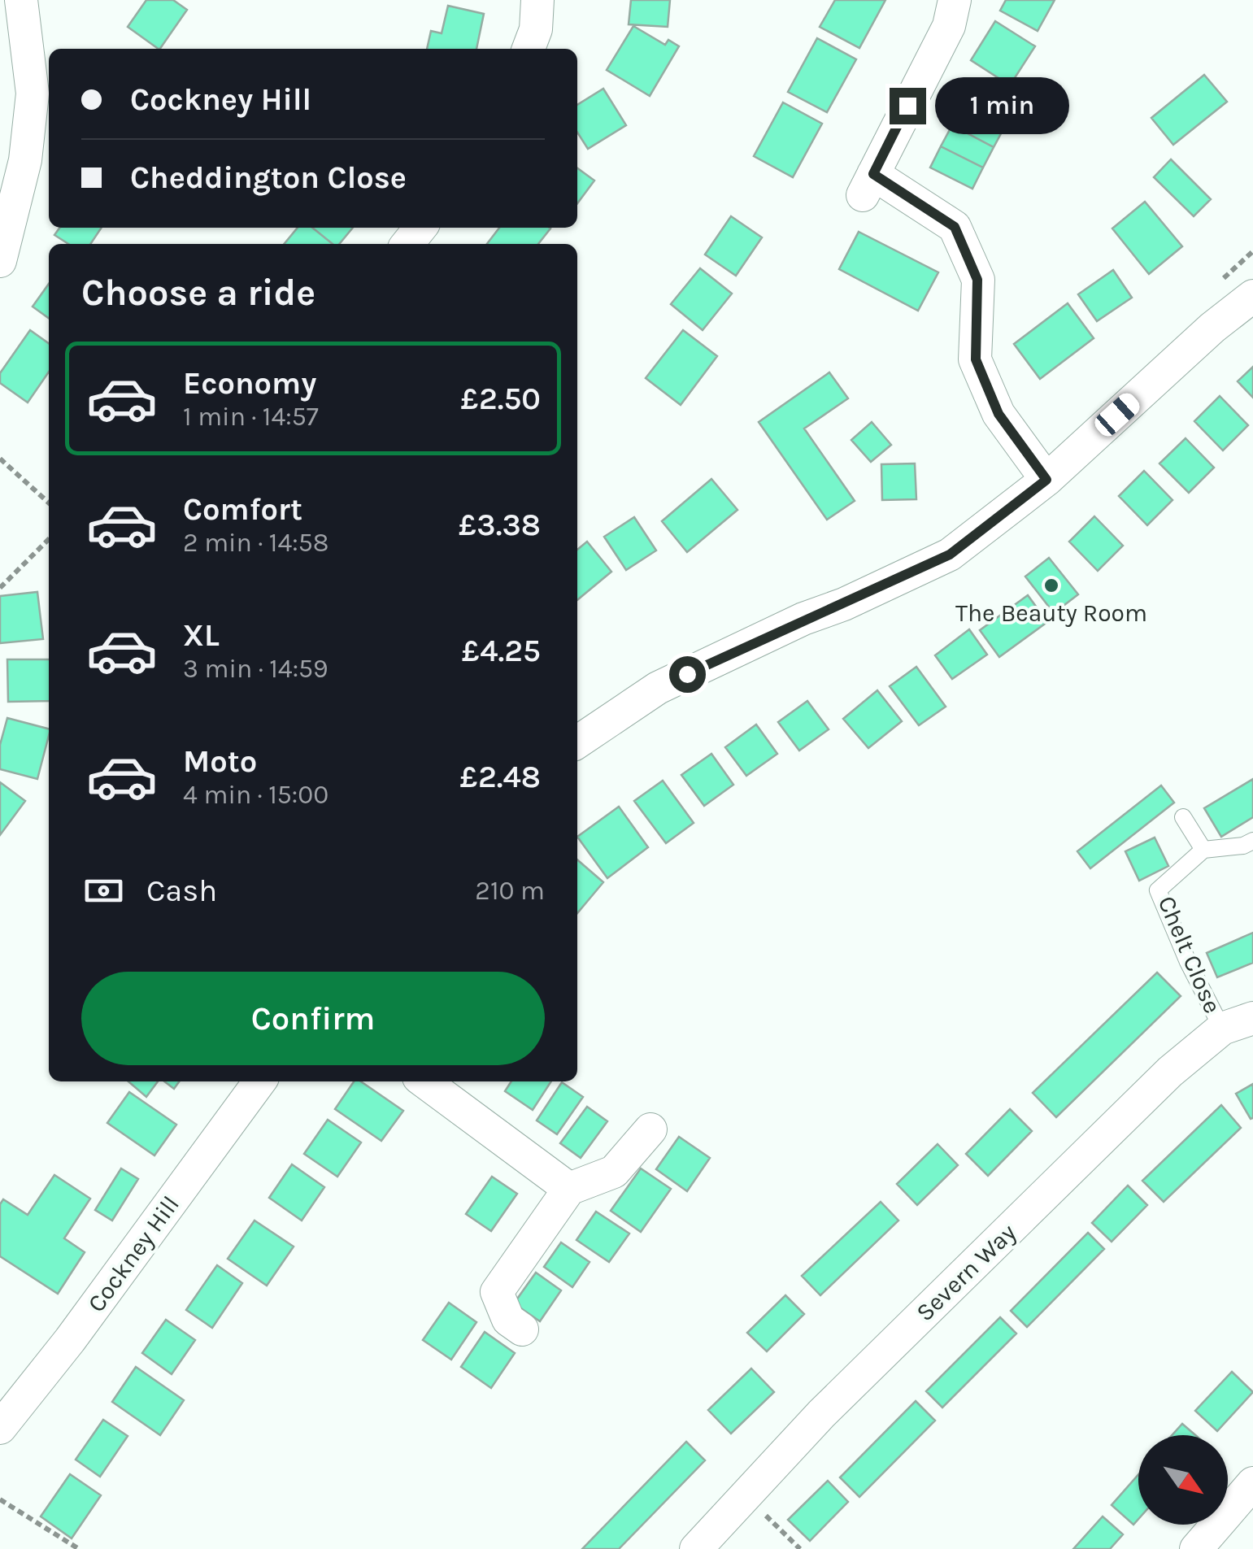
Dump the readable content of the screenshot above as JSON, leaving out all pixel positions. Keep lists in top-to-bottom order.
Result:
{
  "streets": {
    "street": ["Cockney Hill", "Severn Way"],
    "lane": ["Chelt Close"]
  },
  "crossings": [
    ["Chelt Close", "Severn Way"]
  ],
  "places": ["The Beauty Room"],
  "north": "bottom right",
  "page": {
    "banner": ["Cockney Hill", "Cheddington Close"],
    "bubble": "1 min",
    "heading": "Choose a ride",
    "list": [
      {
        "name": "Economy",
        "note": "1 min · 14:57",
        "value": "£2.50"
      },
      {
        "name": "Comfort",
        "note": "2 min · 14:58",
        "value": "£3.38"
      },
      {
        "name": "XL",
        "note": "3 min · 14:59",
        "value": "£4.25"
      },
      {
        "name": "Moto",
        "note": "4 min · 15:00",
        "value": "£2.48"
      }
    ],
    "pay": ["Cash", "210 m"],
    "buttons": "Confirm"
  }
}
